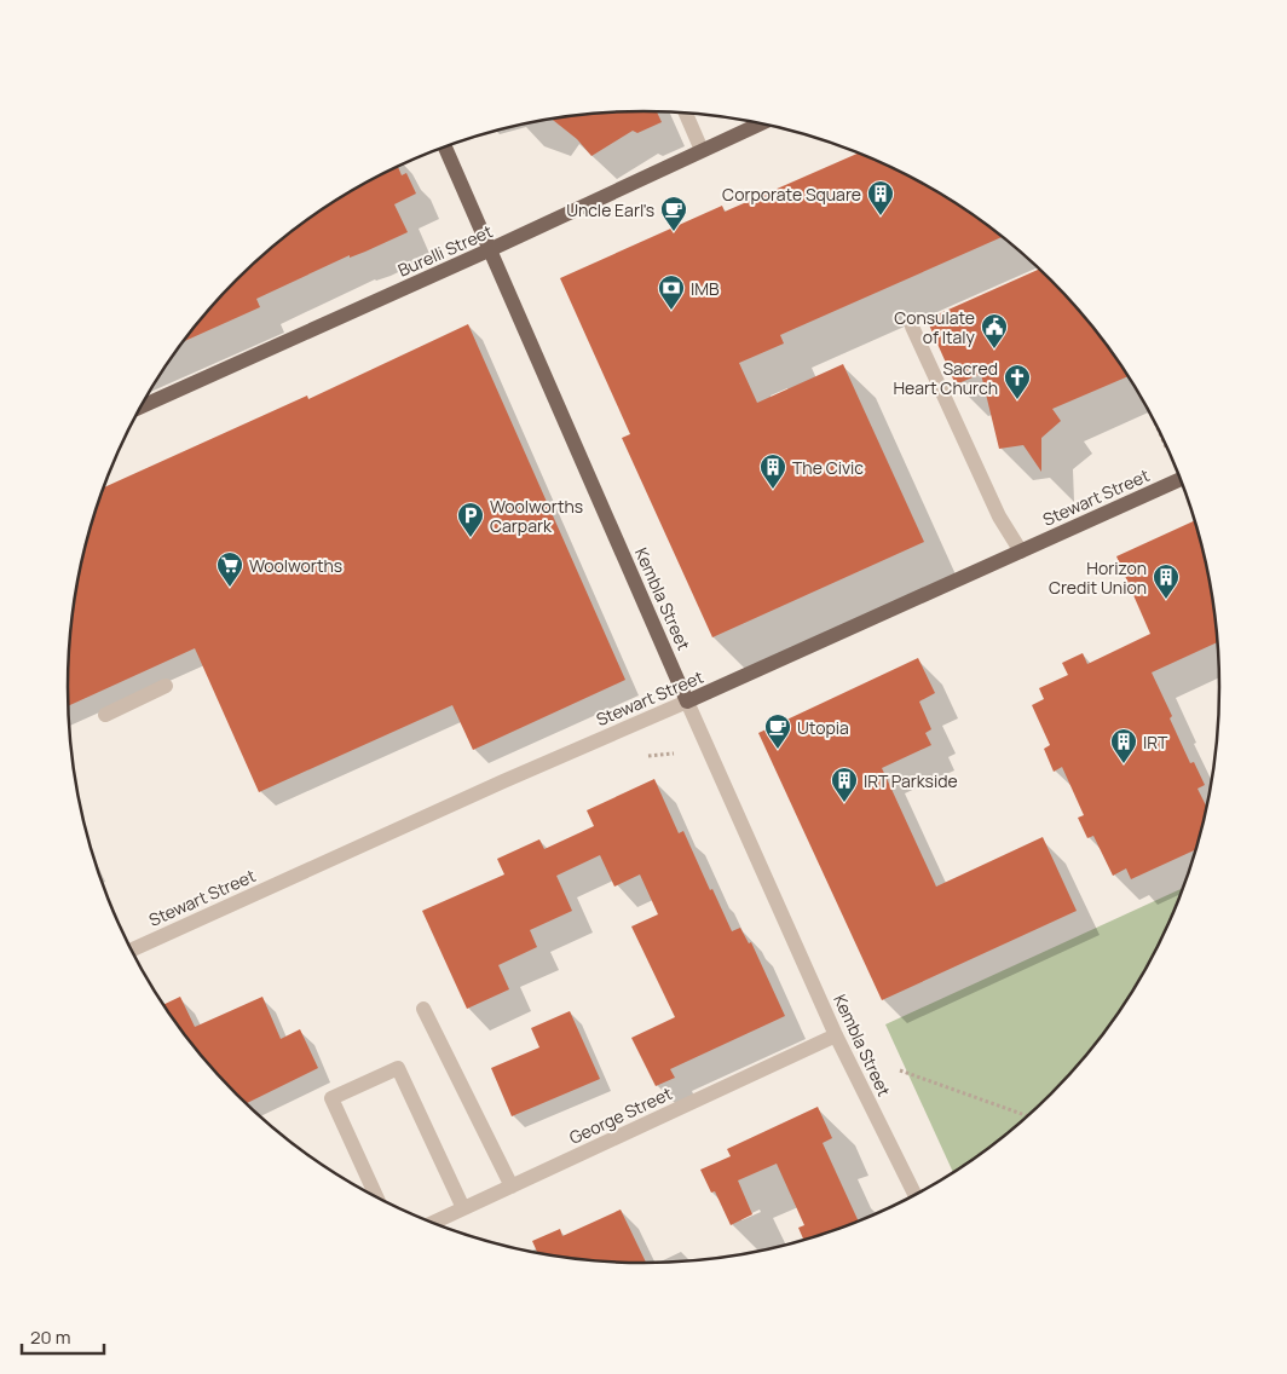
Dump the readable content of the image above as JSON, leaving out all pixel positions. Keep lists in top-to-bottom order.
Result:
{
  "streets": {
    "main road": ["Burelli Street", "Stewart Street", "Kembla Street"],
    "street": ["George Street"]
  },
  "crossings": [
    ["Burelli Street", "Kembla Street"],
    ["Stewart Street", "Kembla Street"],
    ["Kembla Street", "George Street"]
  ],
  "places": {
    "building": [
      "Corporate Square",
      "The Civic",
      "Horizon Credit Union",
      "IRT",
      "IRT Parkside"
    ],
    "cafe": ["Uncle Earl's", "Utopia"],
    "bank": ["IMB"],
    "public building": ["Consulate of Italy"],
    "church": ["Sacred Heart Church"],
    "parking": ["Woolworths Carpark"],
    "supermarket": ["Woolworths"]
  },
  "scale_bar": "20 m"
}
